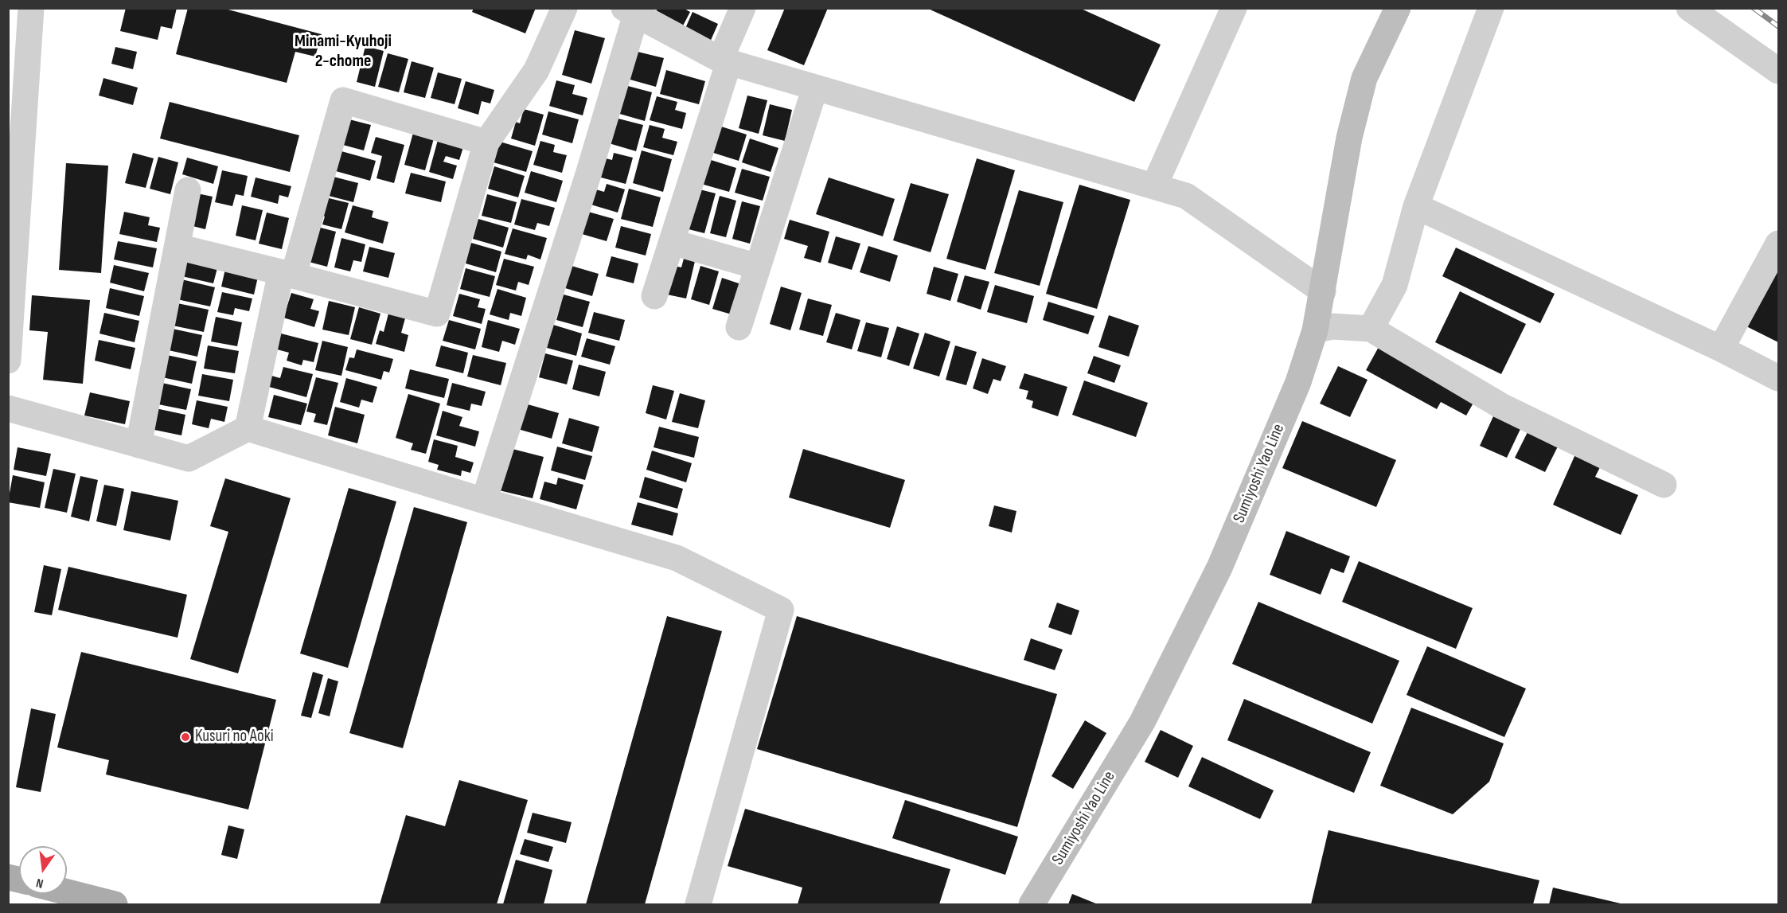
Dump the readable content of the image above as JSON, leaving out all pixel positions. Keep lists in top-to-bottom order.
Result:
{
  "streets": {
    "main road": ["Sumiyoshi Yao Line"]
  },
  "districts": ["Minami-Kyuhoji 2-chome"],
  "places": ["Kusuri no Aoki"],
  "north": "bottom"
}
